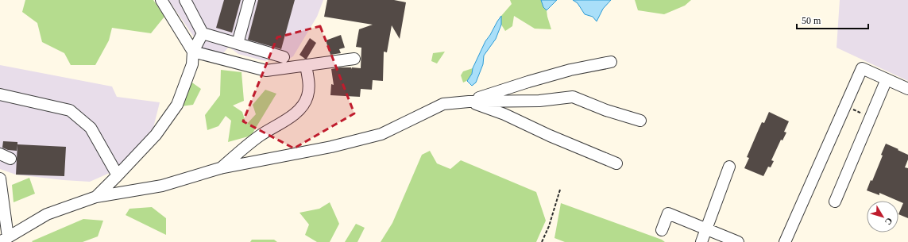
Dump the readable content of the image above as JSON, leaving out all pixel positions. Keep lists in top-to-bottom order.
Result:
{
  "scale_bar": "50 m",
  "north": "bottom right"
}
